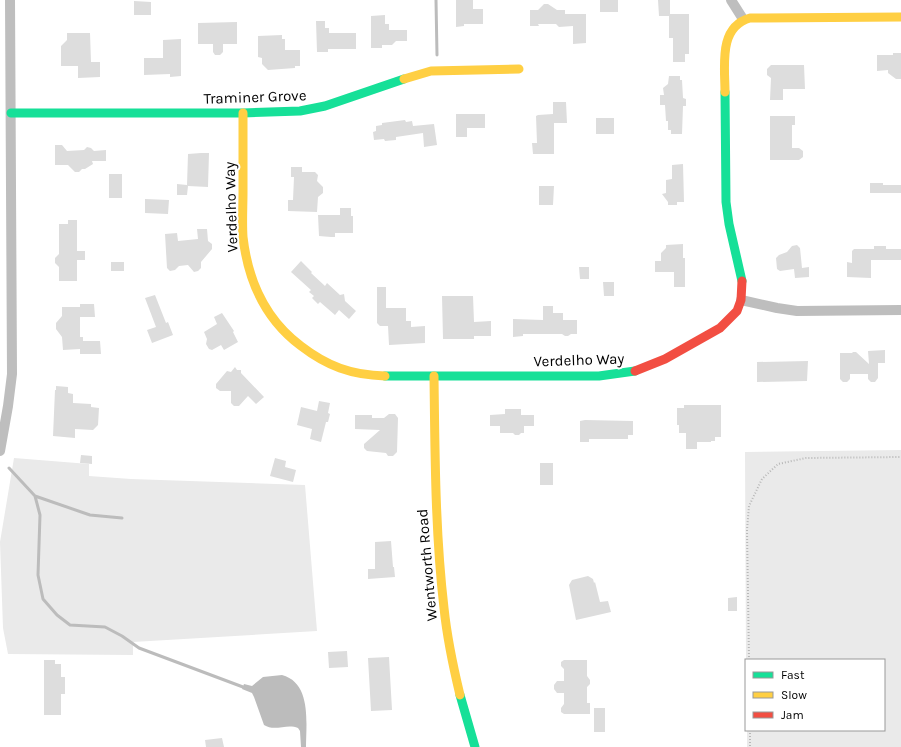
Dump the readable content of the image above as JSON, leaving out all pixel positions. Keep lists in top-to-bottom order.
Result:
{
  "streets": {
    "street": ["Traminer Grove", "Verdelho Way", "Wentworth Road"]
  },
  "crossings": [
    ["Traminer Grove", "Verdelho Way"],
    ["Verdelho Way", "Wentworth Road"]
  ],
  "legend": ["Fast", "Slow", "Jam"]
}
